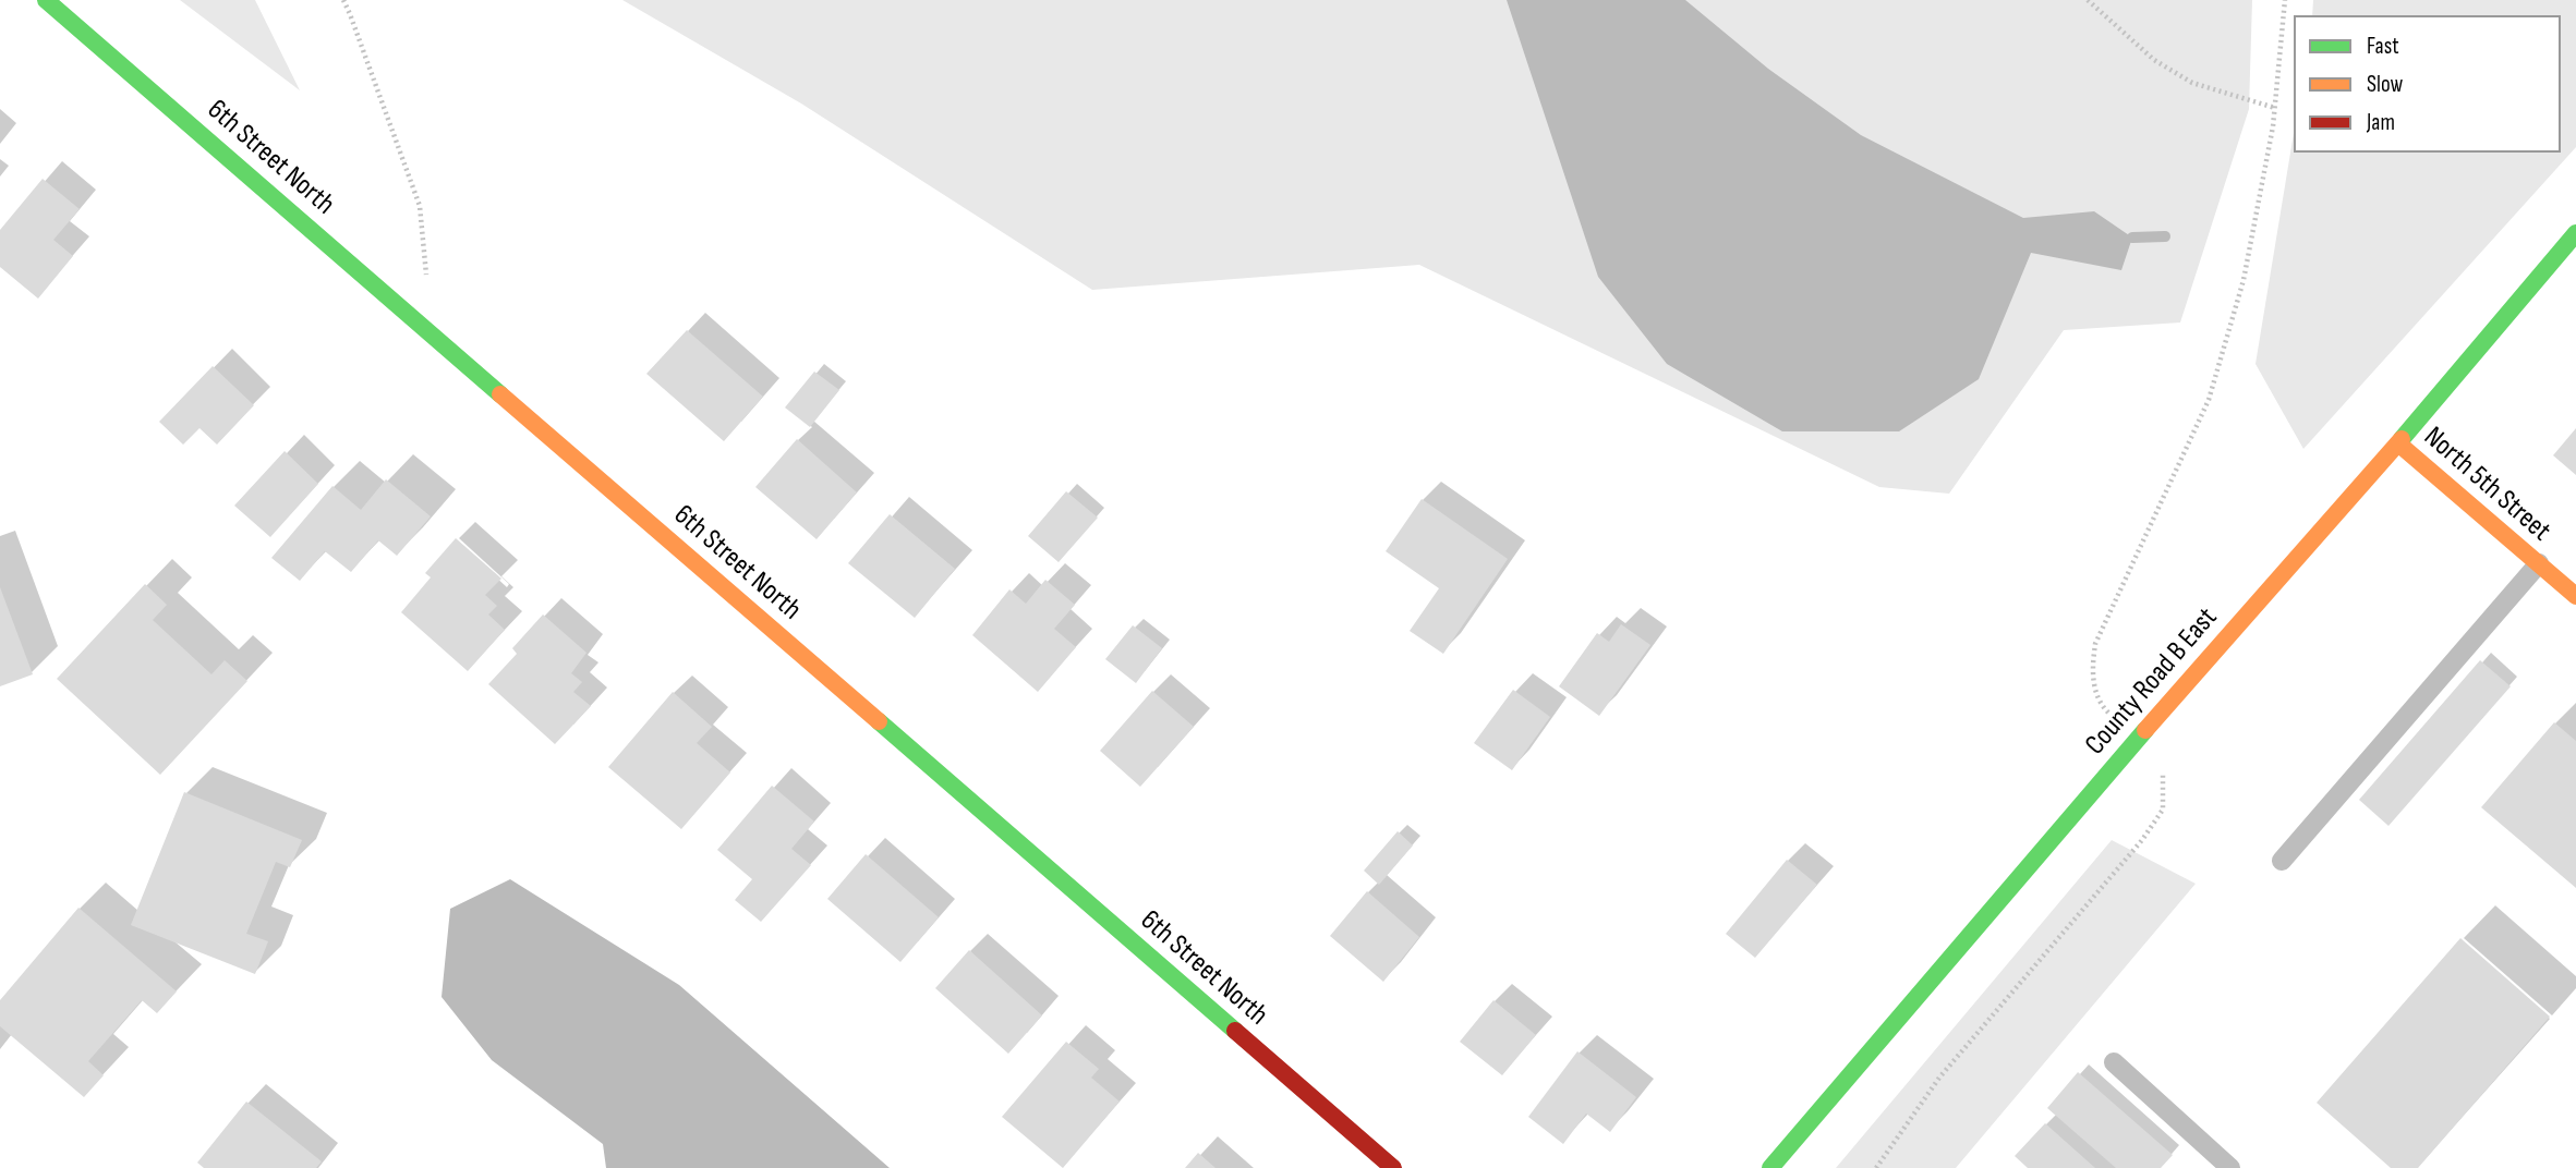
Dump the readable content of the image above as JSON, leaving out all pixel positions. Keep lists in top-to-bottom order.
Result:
{
  "streets": {
    "street": ["6th Street North", "North 5th Street", "County Road B East"]
  },
  "crossings": [
    ["North 5th Street", "County Road B East"]
  ],
  "legend": ["Fast", "Slow", "Jam"]
}
